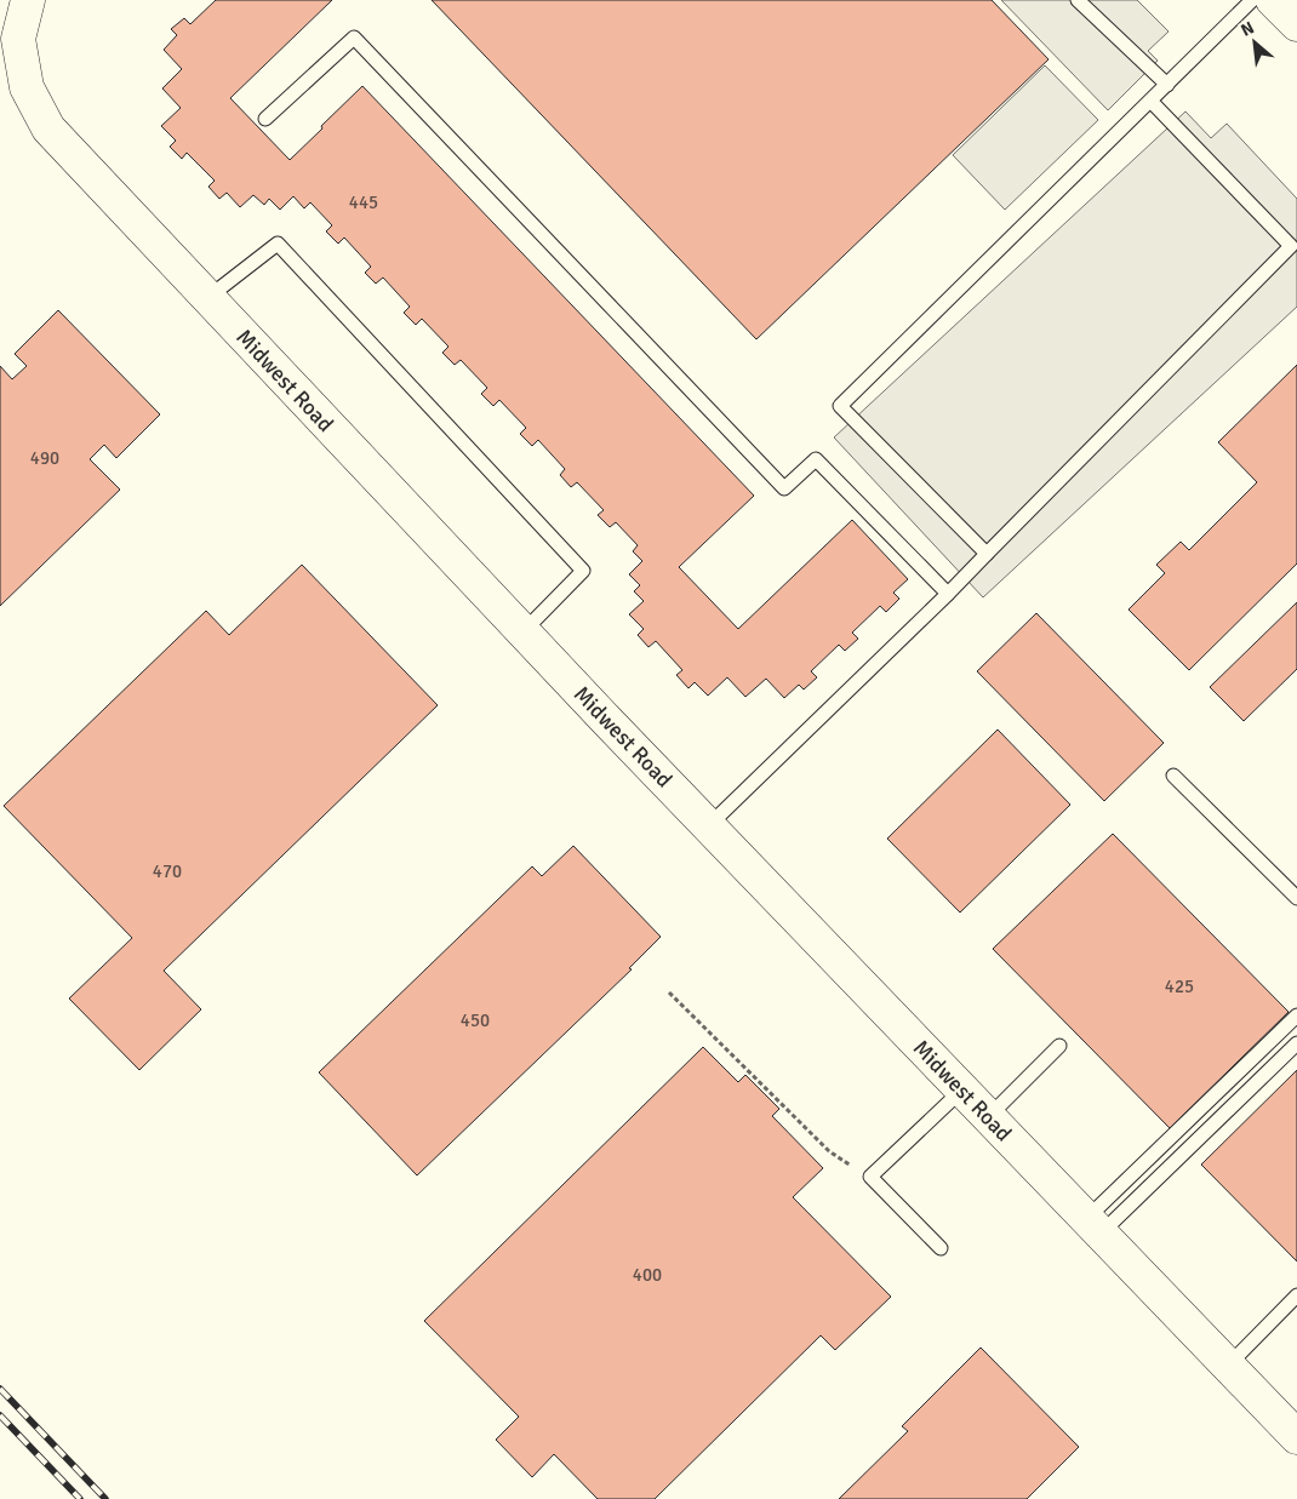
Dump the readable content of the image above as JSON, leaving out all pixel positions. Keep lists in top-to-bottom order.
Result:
{
  "streets": {
    "street": ["Midwest Road"]
  },
  "house_numbers": [
    "445",
    "490",
    "470",
    "425",
    "450",
    "400"
  ],
  "north": "top left"
}
